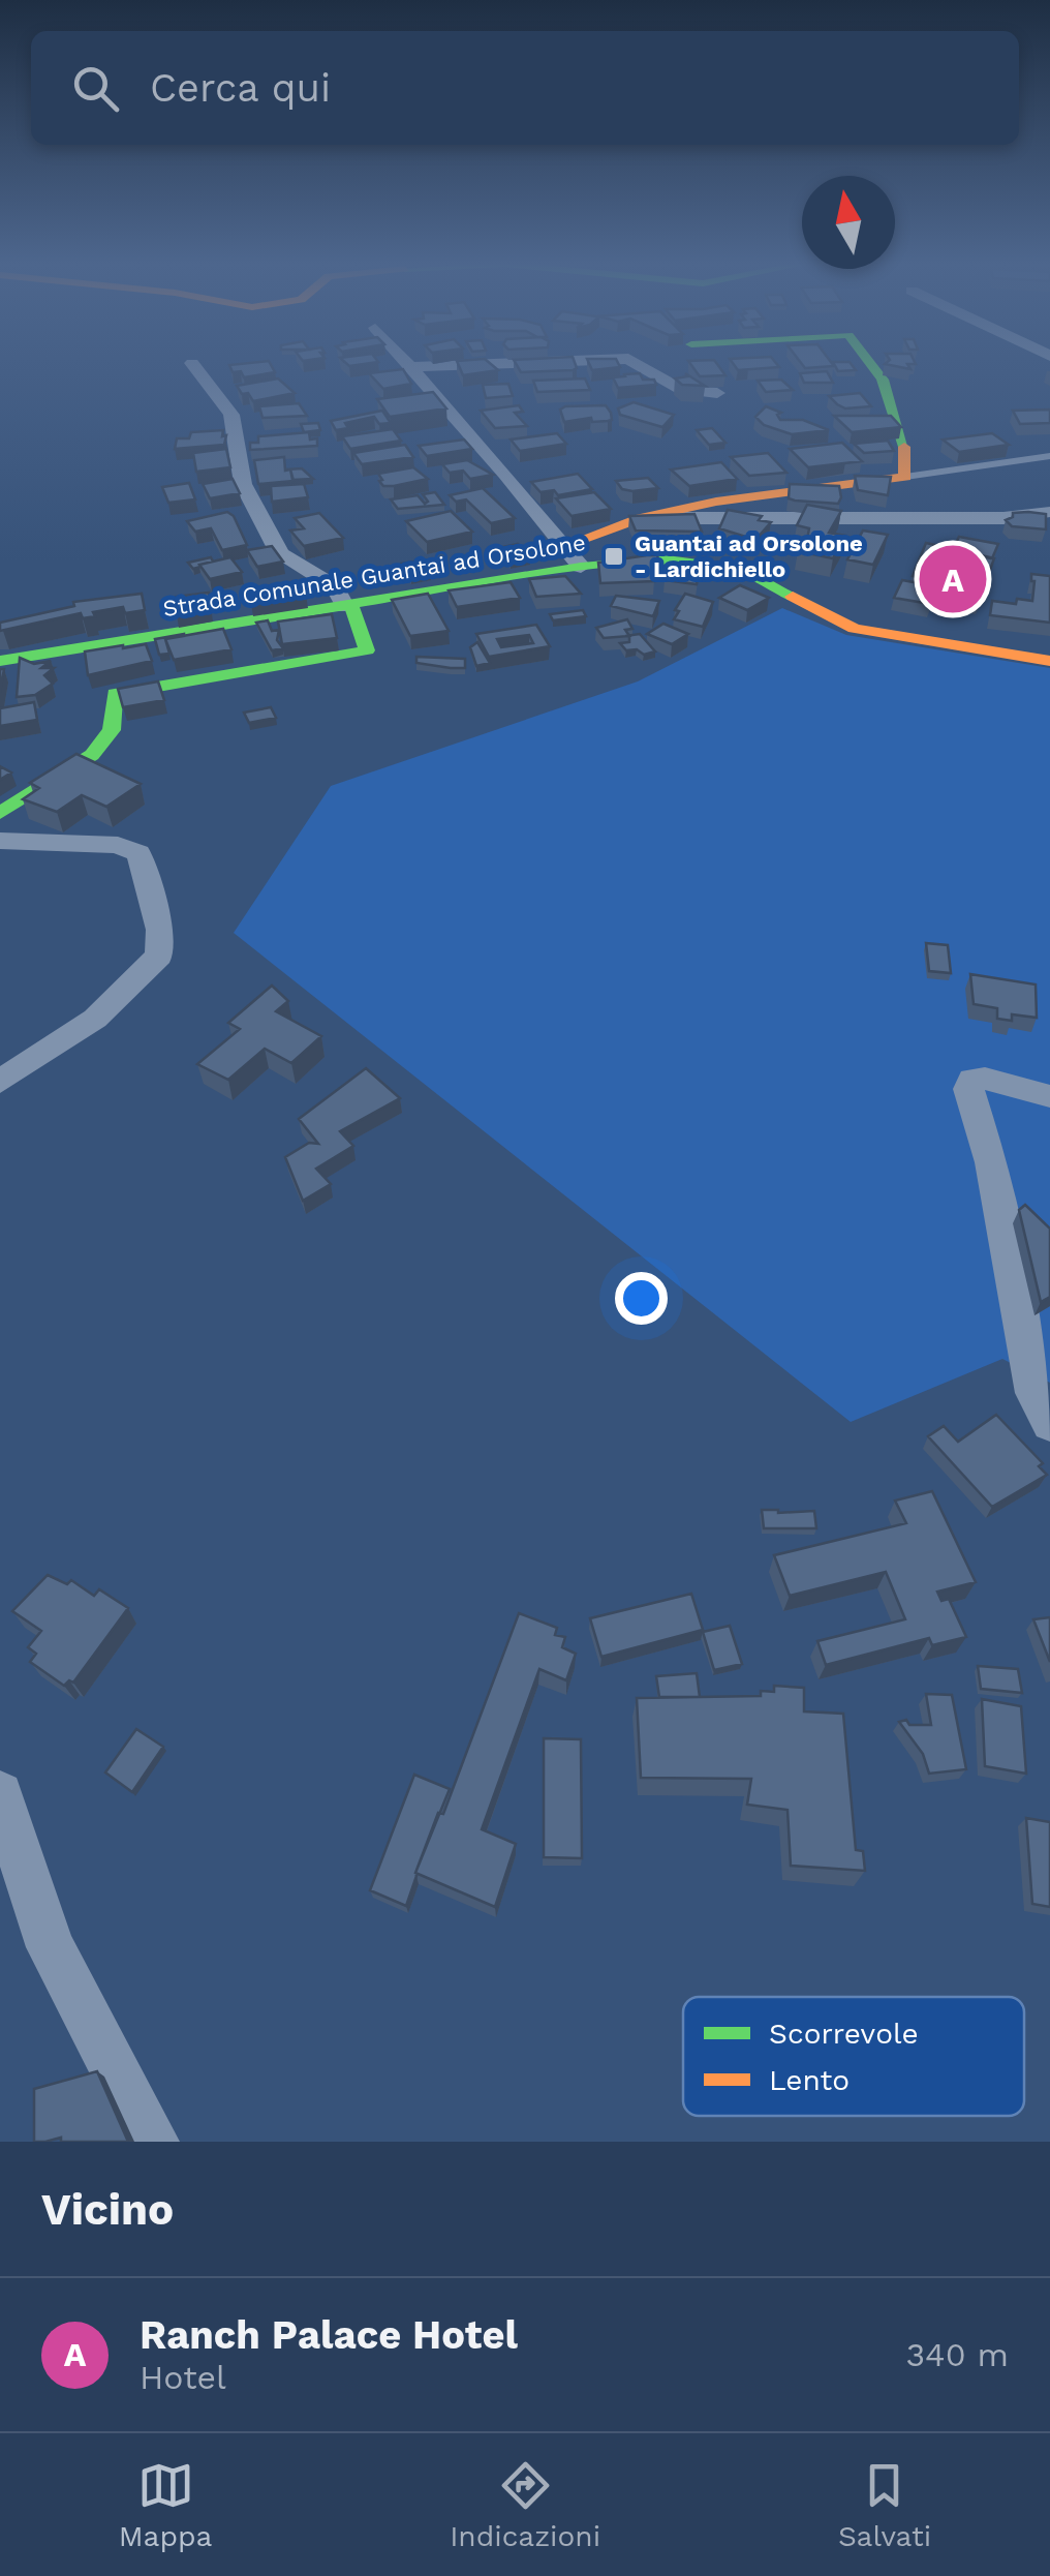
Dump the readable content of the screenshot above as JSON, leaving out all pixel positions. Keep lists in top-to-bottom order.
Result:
{
  "streets": {
    "street": ["Strada Comunale Guantai ad Orsolone"]
  },
  "places": {
    "transit": ["Guantai ad Orsolone - Lardichiello"]
  },
  "legend": ["Scorrevole", "Lento"],
  "north": "top",
  "page": {
    "search": "Cerca qui",
    "pins": "A",
    "heading": "Vicino",
    "list": [
      {
        "mark": "A",
        "name": "Ranch Palace Hotel",
        "note": "Hotel",
        "value": "340 m"
      }
    ],
    "nav": ["Mappa", "Indicazioni", "Salvati"]
  }
}
